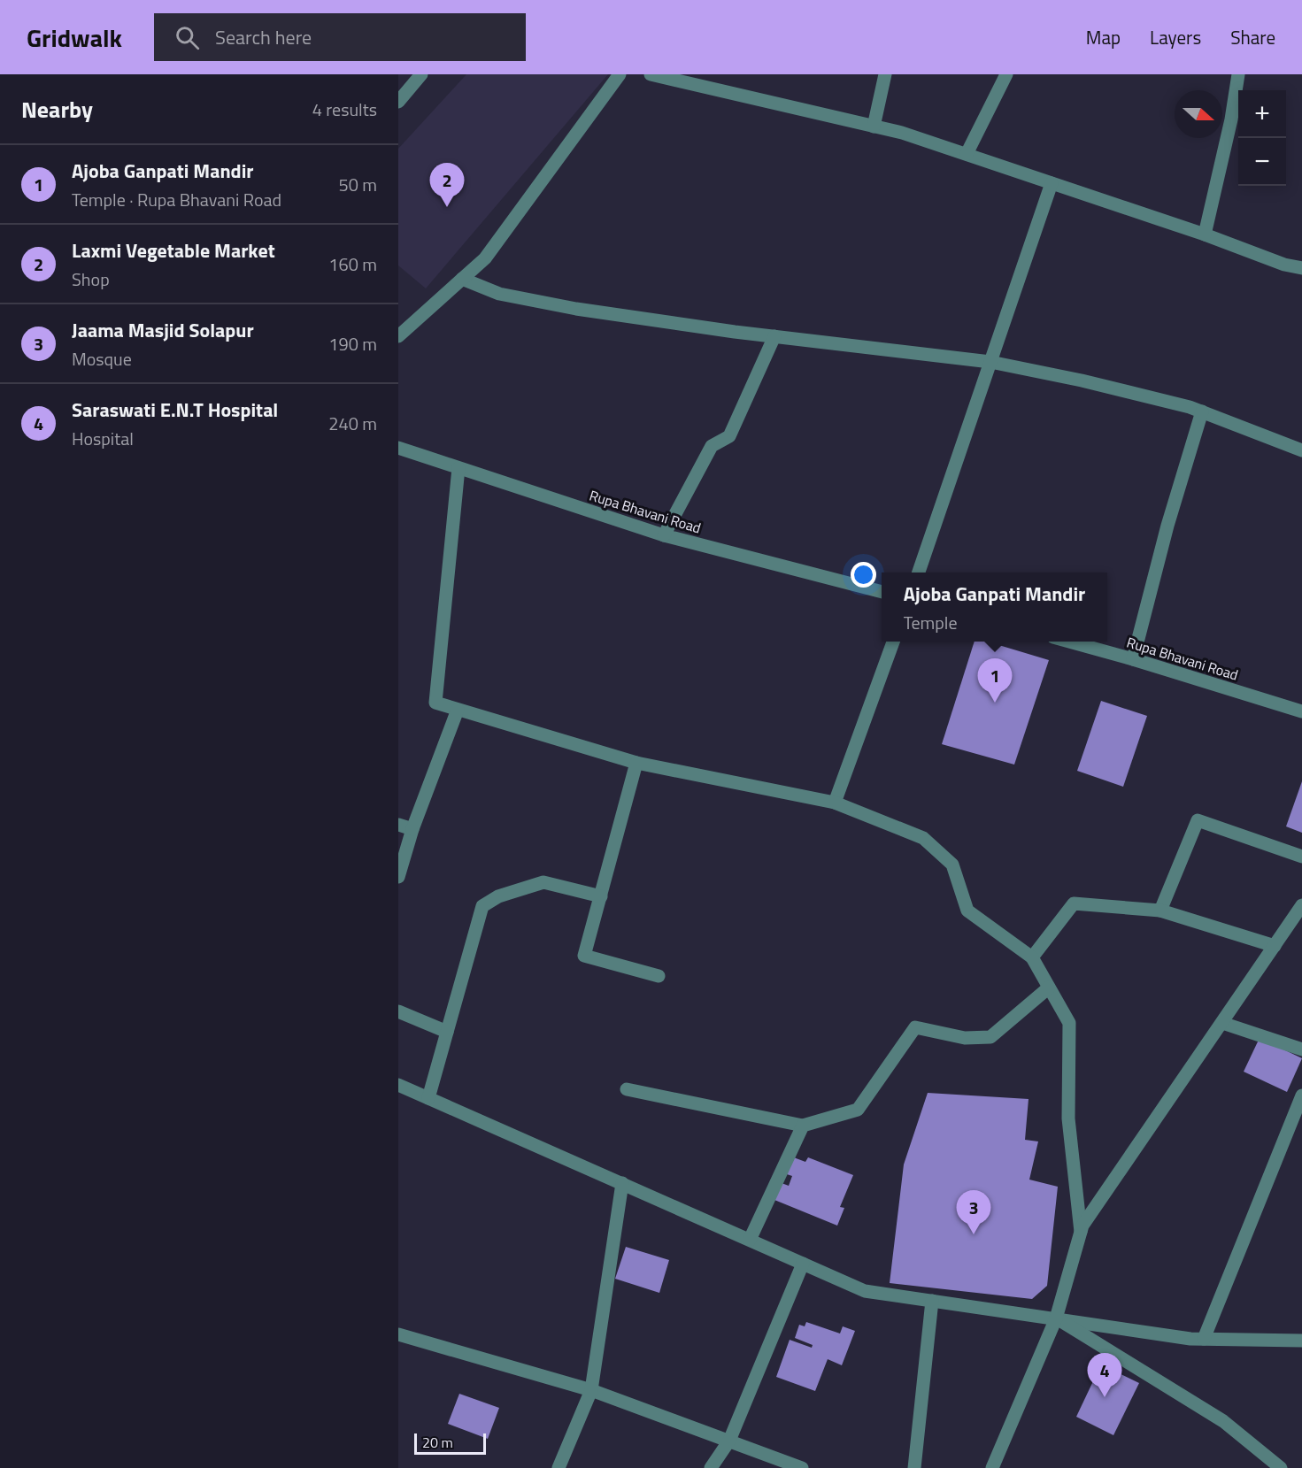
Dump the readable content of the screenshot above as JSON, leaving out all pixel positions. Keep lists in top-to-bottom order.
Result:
{
  "streets": {
    "street": ["Rupa Bhavani Road"]
  },
  "scale_bar": "20 m",
  "north": "right",
  "page": {
    "header": "Gridwalk",
    "search": "Search here",
    "nav": ["Map", "Layers", "Share"],
    "heading": ["Nearby", "4 results"],
    "map_buttons": ["+", "−"],
    "list": [
      {
        "mark": "1",
        "name": "Ajoba Ganpati Mandir",
        "note": "Temple · Rupa Bhavani Road",
        "value": "50 m"
      },
      {
        "mark": "2",
        "name": "Laxmi Vegetable Market",
        "note": "Shop",
        "value": "160 m"
      },
      {
        "mark": "3",
        "name": "Jaama Masjid Solapur",
        "note": "Mosque",
        "value": "190 m"
      },
      {
        "mark": "4",
        "name": "Saraswati E.N.T Hospital",
        "note": "Hospital",
        "value": "240 m"
      }
    ],
    "pins": [
      "2",
      "1",
      "3",
      "4"
    ],
    "popup": ["Ajoba Ganpati Mandir", "Temple"],
    "scale": "20 m"
  }
}
